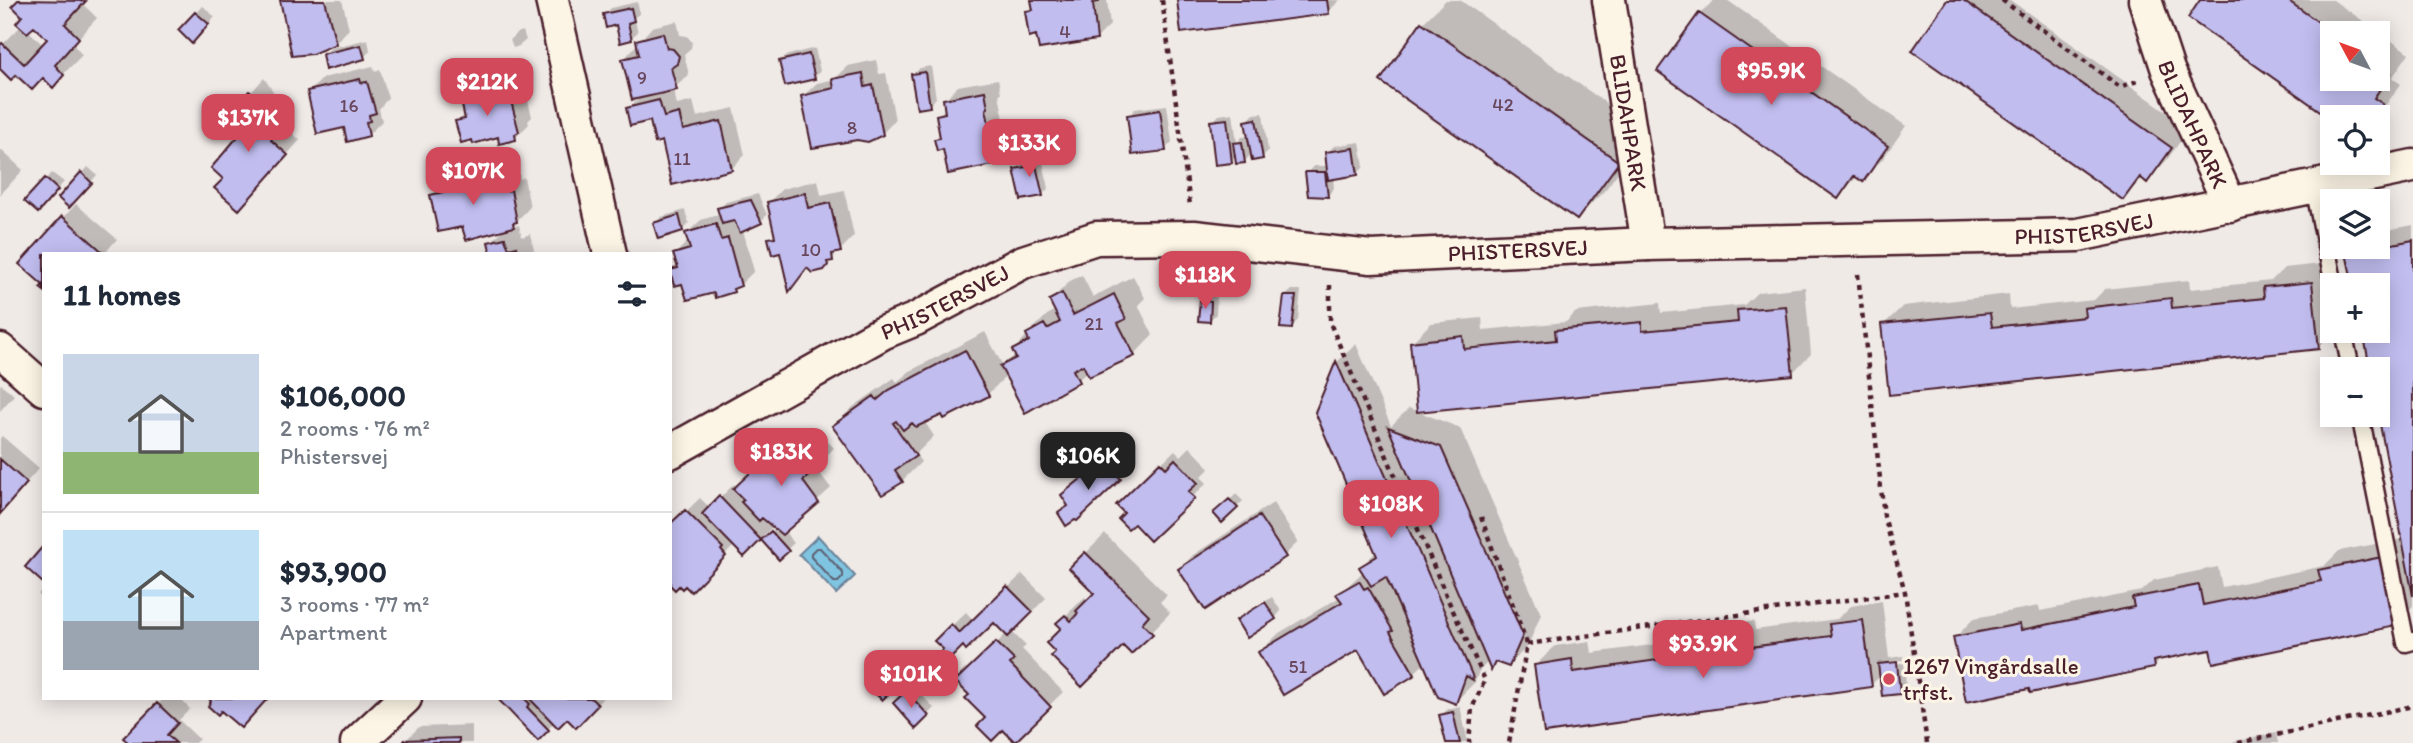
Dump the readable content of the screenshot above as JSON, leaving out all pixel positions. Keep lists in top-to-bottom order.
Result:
{
  "streets": {
    "street": ["BLIDAHPARK", "PHISTERSVEJ"]
  },
  "crossings": [
    ["BLIDAHPARK", "PHISTERSVEJ"]
  ],
  "places": ["1267 Vingårdsalle trfst."],
  "house_numbers": [
    "4",
    "9",
    "42",
    "16",
    "8",
    "11",
    "10",
    "21",
    "51"
  ],
  "north": "top left",
  "page": {
    "map_buttons": ["+", "−"],
    "price": [
      "$95.9K",
      "$212K",
      "$137K",
      "$133K",
      "$107K",
      "$118K",
      "$183K",
      "$106K",
      "$108K",
      "$93.9K",
      "$101K"
    ],
    "heading": "11 homes",
    "list": [
      {
        "name": "$106,000",
        "note": "2 rooms · 76 m² · Phistersvej"
      },
      {
        "name": "$93,900",
        "note": "3 rooms · 77 m² · Apartment"
      }
    ]
  }
}
